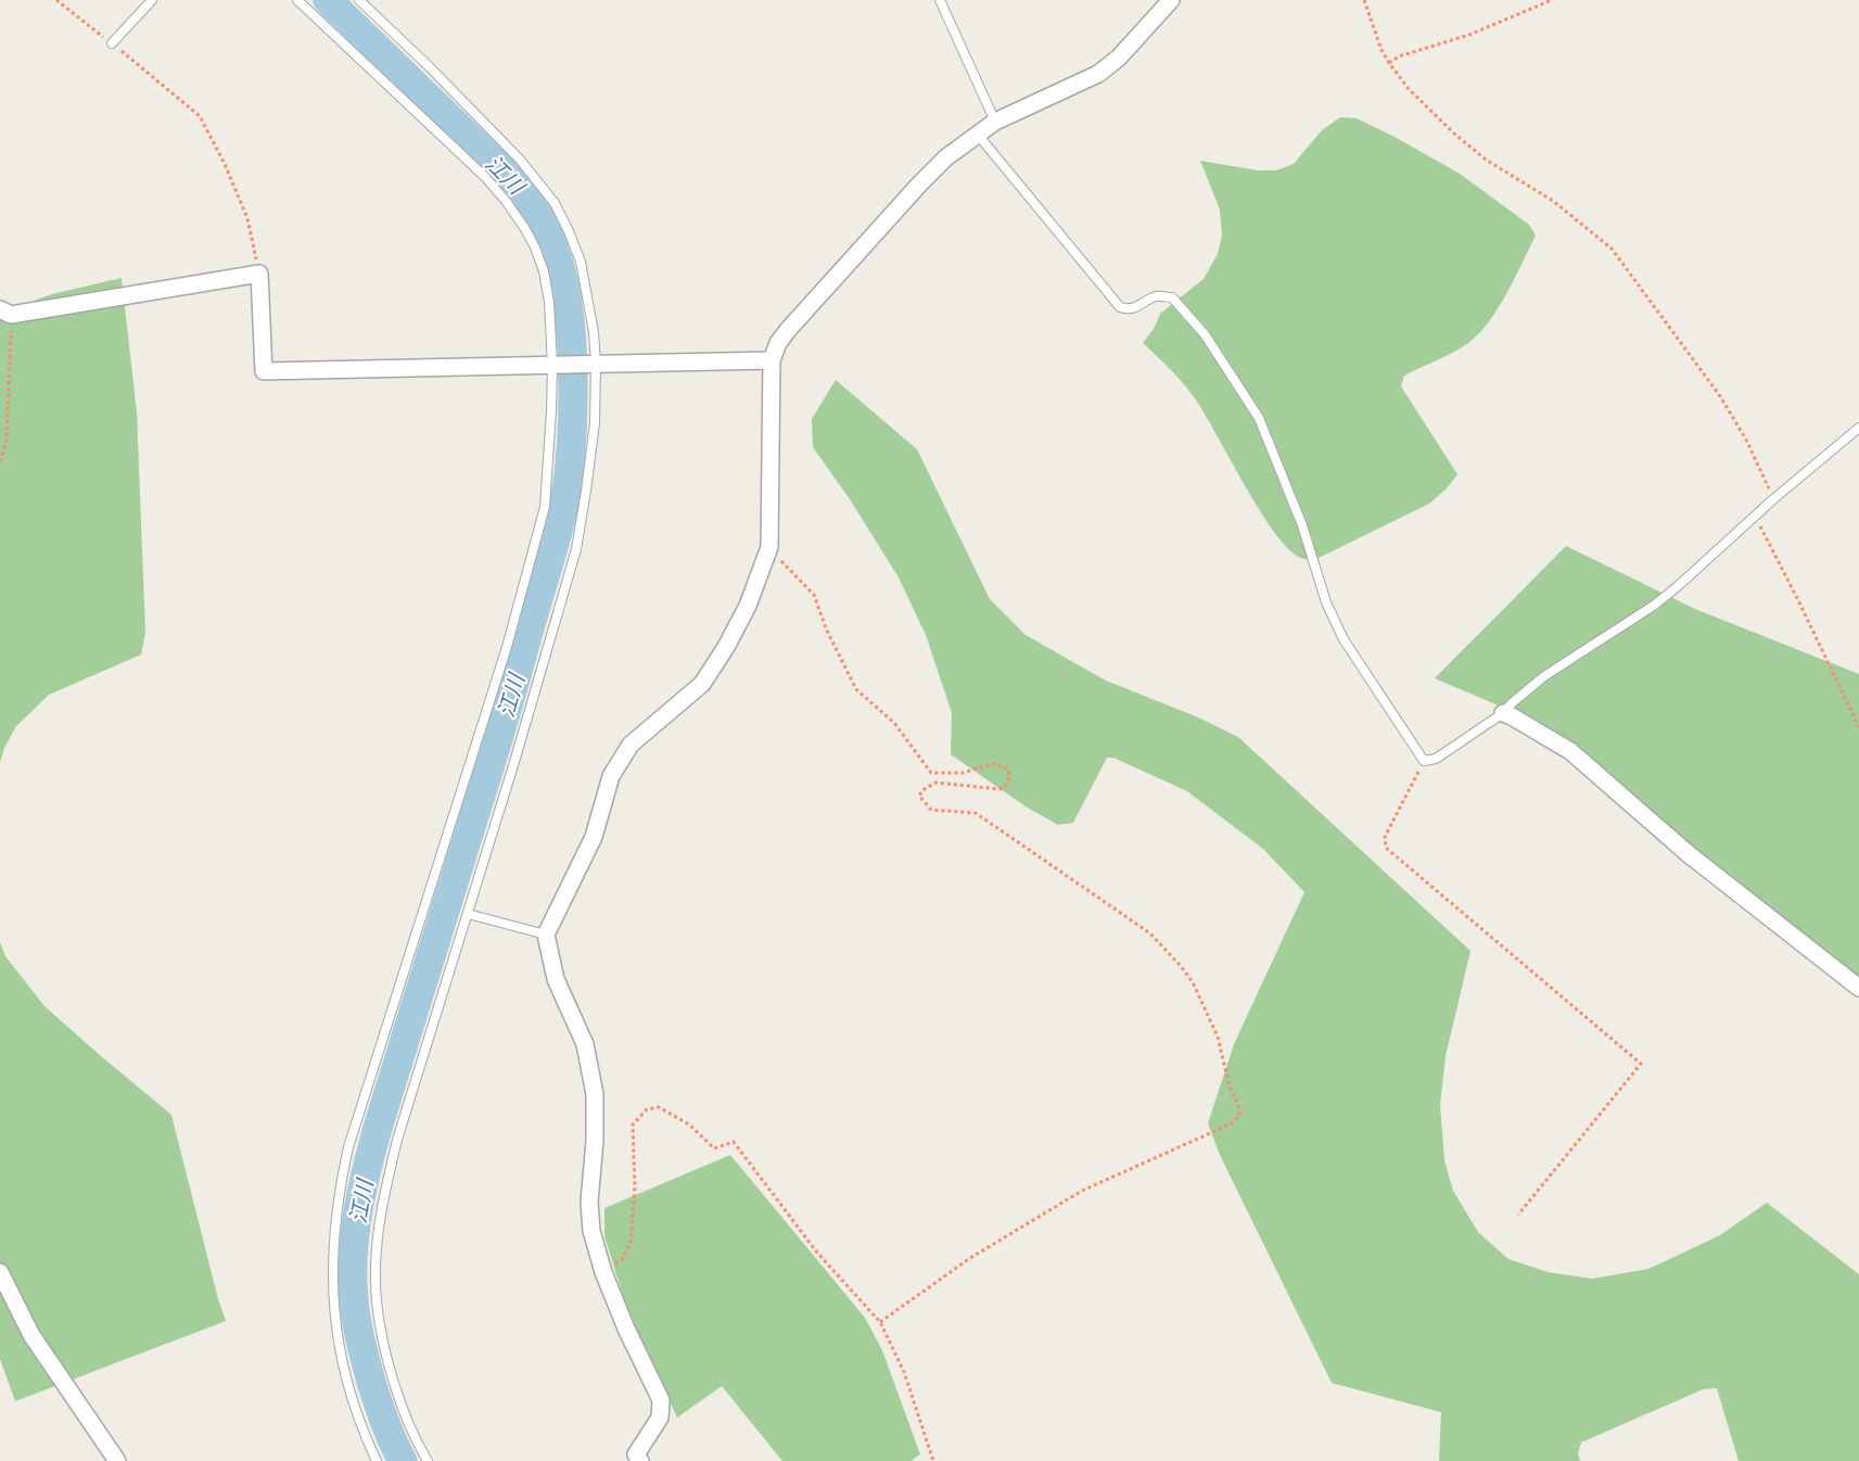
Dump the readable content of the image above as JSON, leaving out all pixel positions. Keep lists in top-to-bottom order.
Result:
{
  "water": ["江川"]
}
